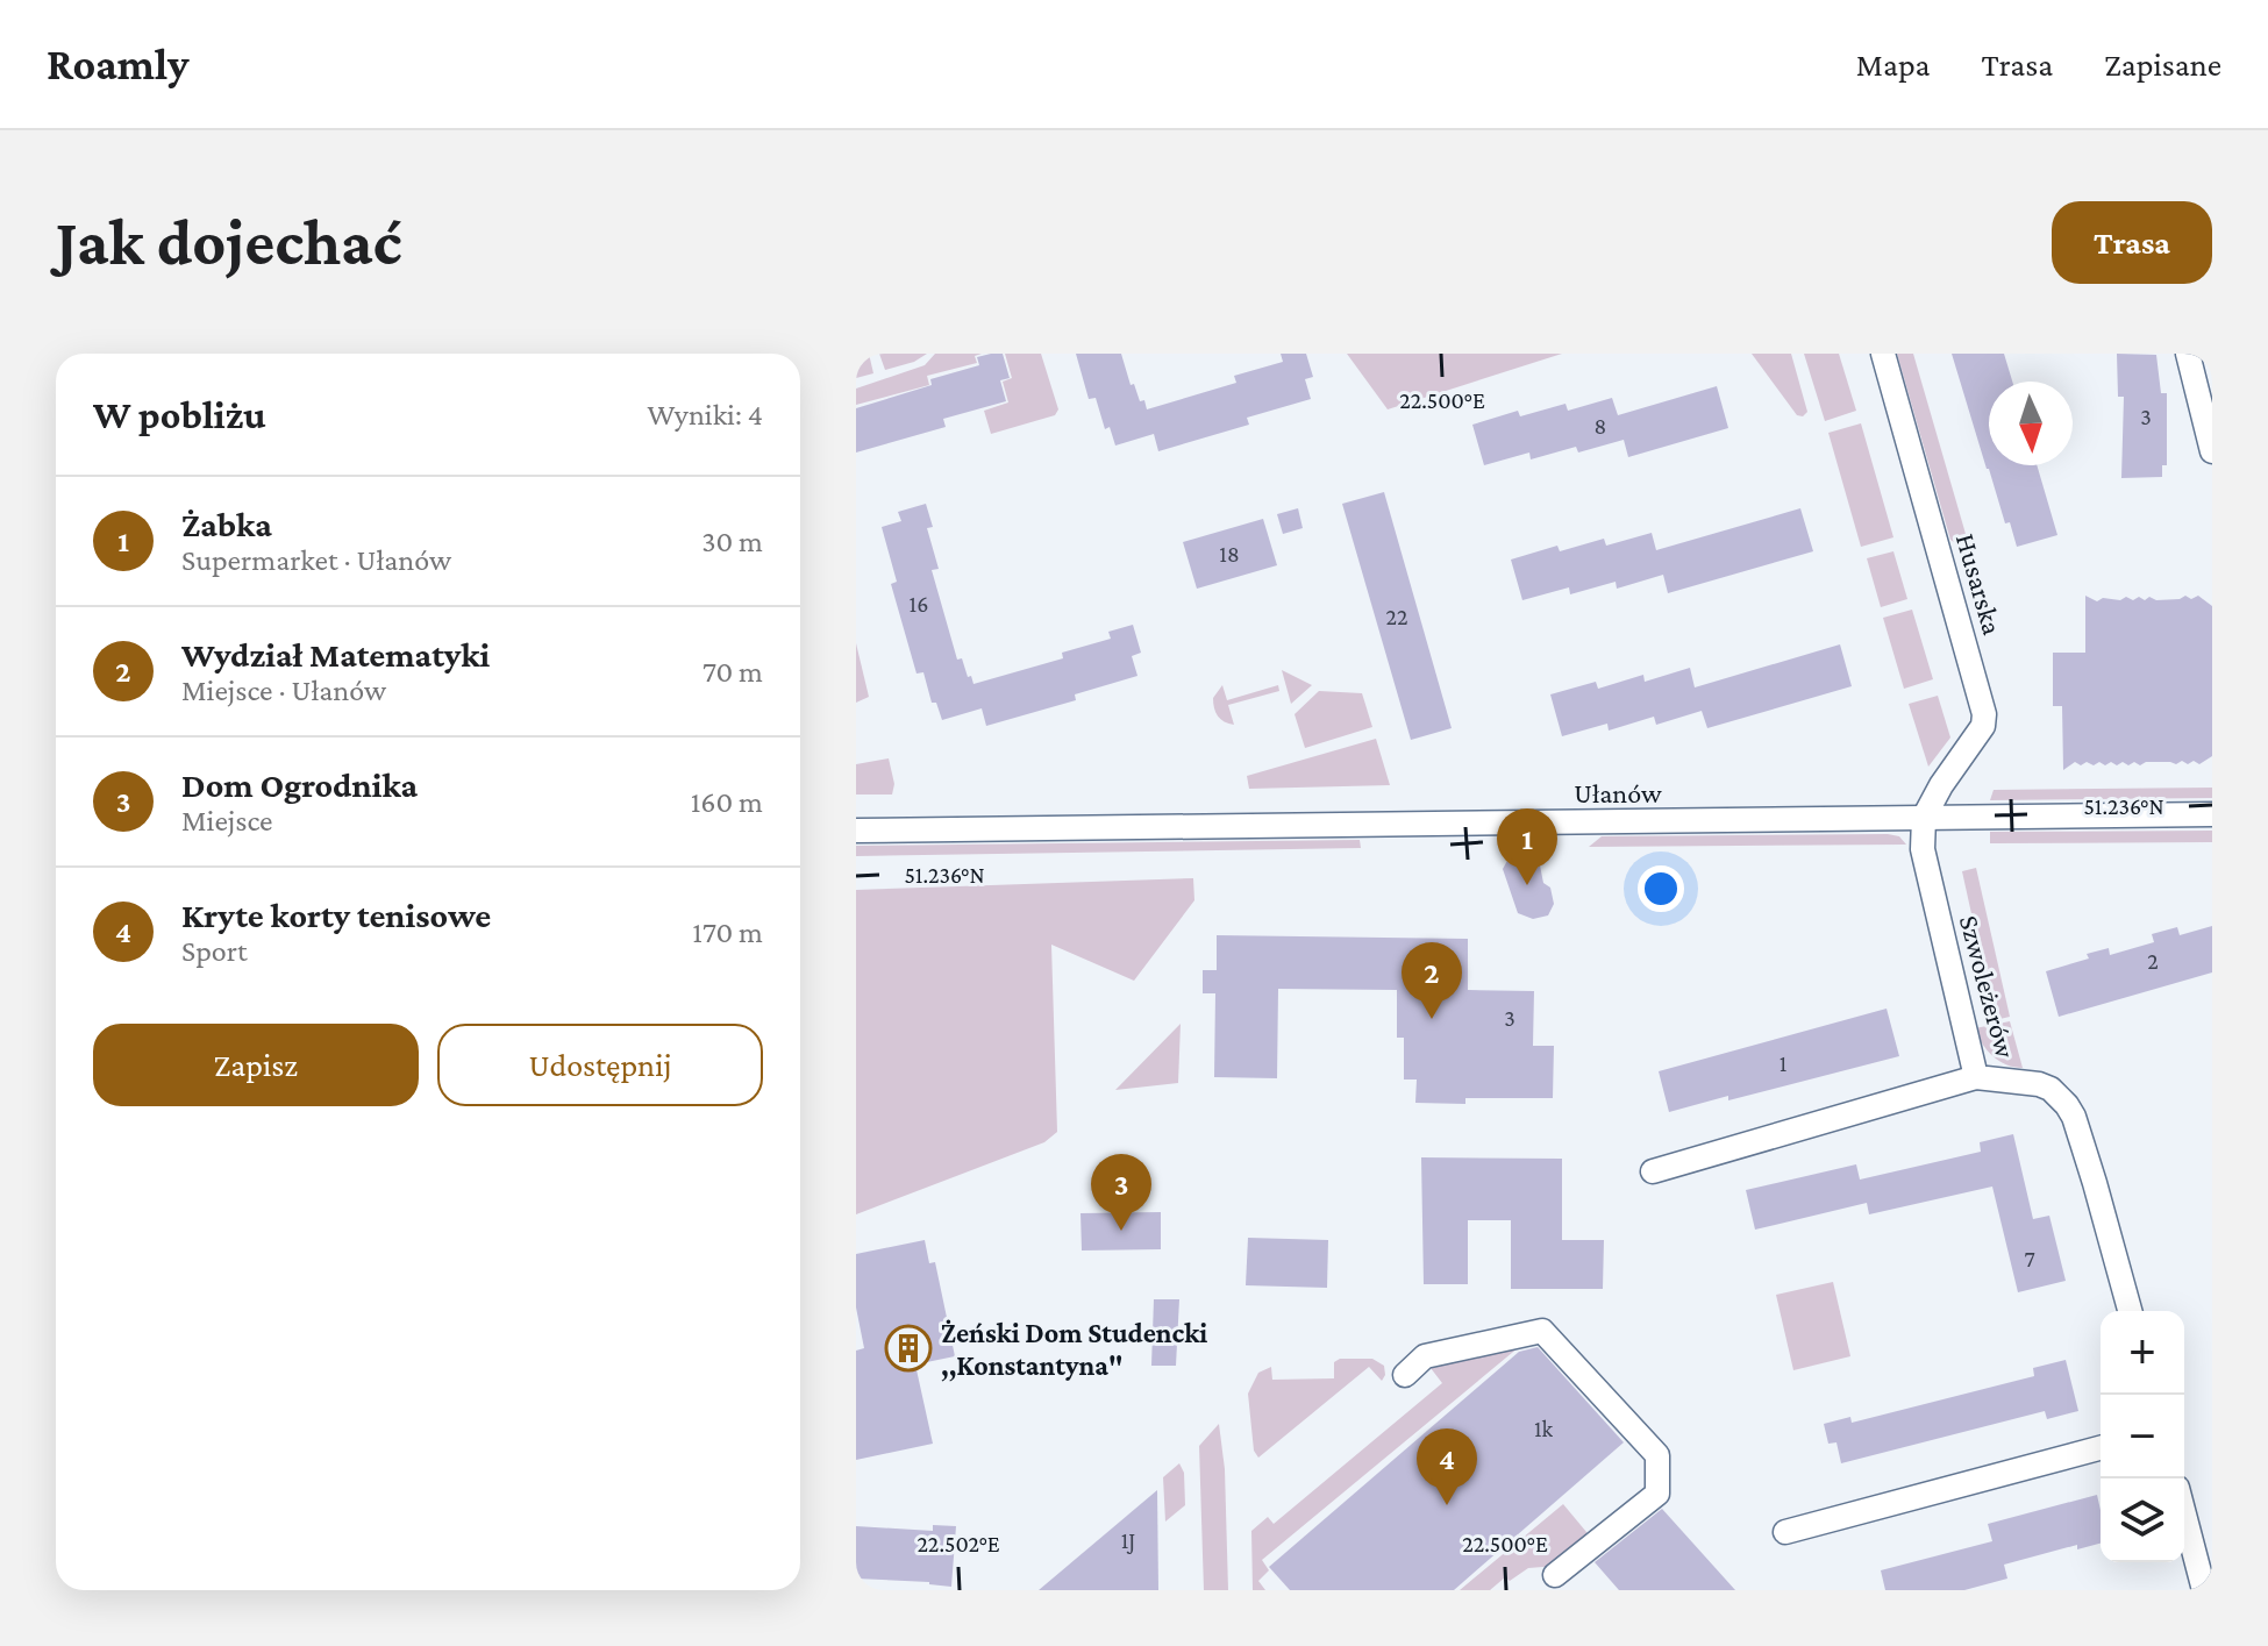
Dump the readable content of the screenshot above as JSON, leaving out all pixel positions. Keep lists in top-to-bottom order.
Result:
{
  "streets": {
    "street": ["Husarska", "Ułanów", "Szwoleżerów"]
  },
  "crossings": [
    ["Husarska", "Ułanów"],
    ["Husarska", "Szwoleżerów"],
    ["Ułanów", "Szwoleżerów"]
  ],
  "places": {
    "building": ["Żeński Dom Studencki ,,Konstantyna\""]
  },
  "house_numbers": [
    "3",
    "8",
    "18",
    "16",
    "22",
    "2",
    "3",
    "1",
    "7",
    "1k",
    "1J"
  ],
  "north": "bottom",
  "page": {
    "header": "Roamly",
    "nav": ["Mapa", "Trasa", "Zapisane"],
    "buttons": [
      "Trasa",
      ["Zapisz", "Udostępnij"]
    ],
    "title": "Jak dojechać",
    "heading": ["W pobliżu", "Wyniki: 4"],
    "list": [
      {
        "mark": "1",
        "name": "Żabka",
        "note": "Supermarket · Ułanów",
        "value": "30 m"
      },
      {
        "mark": "2",
        "name": "Wydział Matematyki",
        "note": "Miejsce · Ułanów",
        "value": "70 m"
      },
      {
        "mark": "3",
        "name": "Dom Ogrodnika",
        "note": "Miejsce",
        "value": "160 m"
      },
      {
        "mark": "4",
        "name": "Kryte korty tenisowe",
        "note": "Sport",
        "value": "170 m"
      }
    ],
    "pins": [
      "1",
      "2",
      "3",
      "4"
    ],
    "map_buttons": ["+", "−"]
  },
  "coordinates": ["22.500°E", "51.236°N", "22.502°E"]
}
